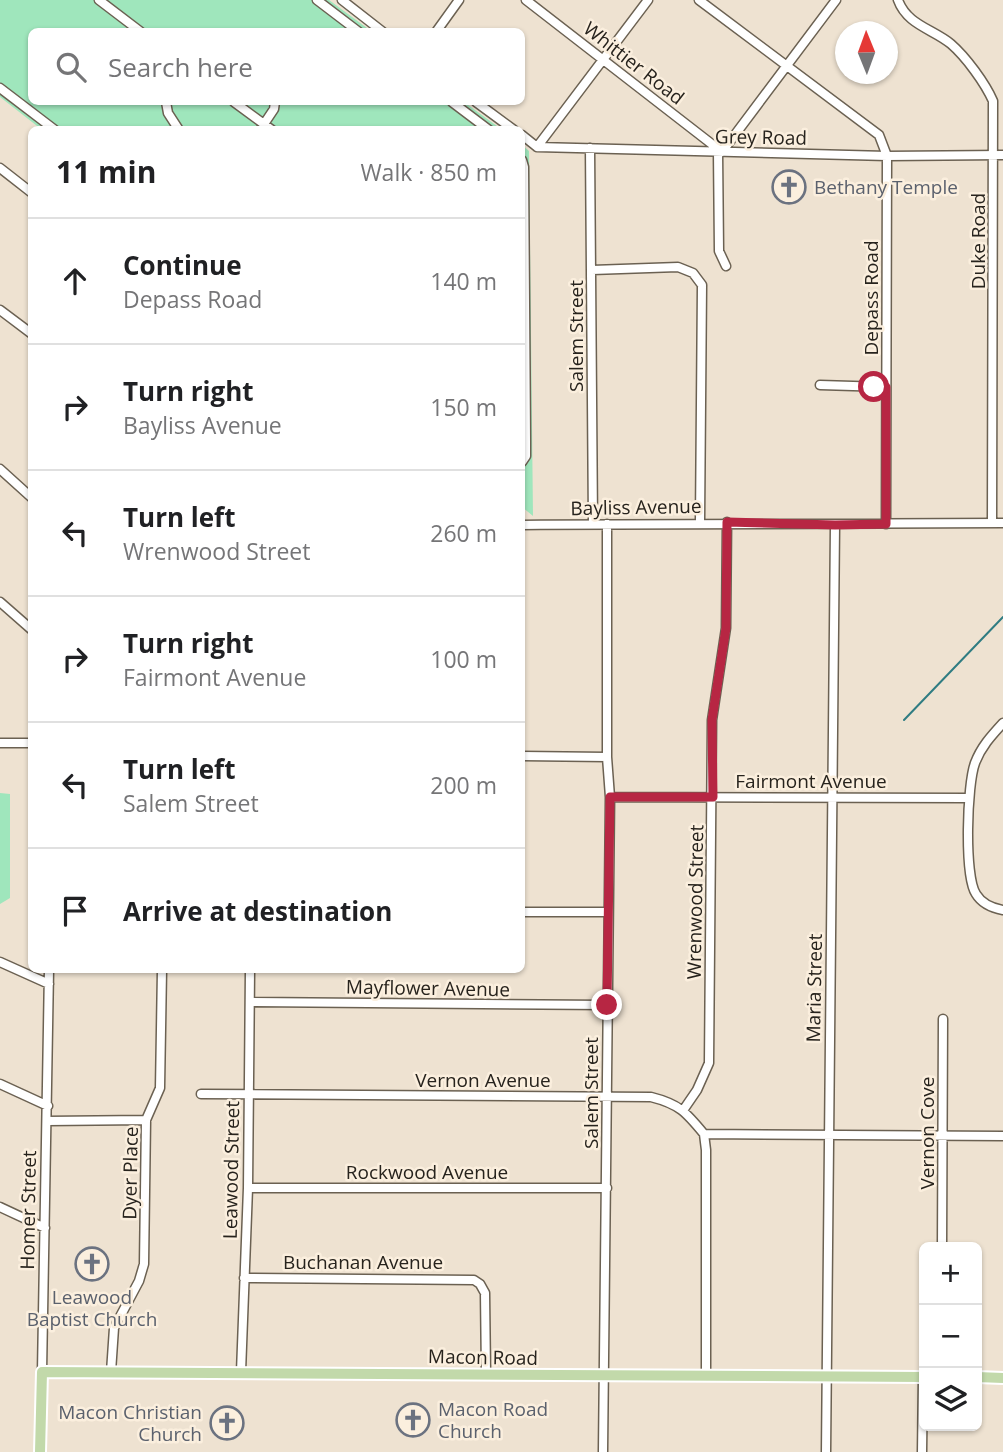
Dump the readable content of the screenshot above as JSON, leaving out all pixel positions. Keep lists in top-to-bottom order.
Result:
{
  "streets": {
    "main road": ["Homer Street", "Macon Road"],
    "street": [
      "Whittier Road",
      "Grey Road",
      "Duke Road",
      "Depass Road",
      "Salem Street",
      "Bayliss Avenue",
      "Fairmont Avenue",
      "Wrenwood Street",
      "Mayflower Avenue",
      "Maria Street",
      "Vernon Avenue",
      "Vernon Cove",
      "Leawood Street",
      "Rockwood Avenue",
      "Dyer Place",
      "Buchanan Avenue"
    ]
  },
  "crossings": [
    ["Whittier Road", "Grey Road"],
    ["Grey Road", "Duke Road"],
    ["Grey Road", "Depass Road"],
    ["Grey Road", "Salem Street"],
    ["Duke Road", "Bayliss Avenue"],
    ["Depass Road", "Bayliss Avenue"],
    ["Salem Street", "Bayliss Avenue"],
    ["Salem Street", "Fairmont Avenue"],
    ["Salem Street", "Mayflower Avenue"],
    ["Salem Street", "Vernon Avenue"],
    ["Salem Street", "Rockwood Avenue"],
    ["Salem Street", "Macon Road"],
    ["Bayliss Avenue", "Wrenwood Street"],
    ["Bayliss Avenue", "Maria Street"],
    ["Fairmont Avenue", "Wrenwood Street"],
    ["Fairmont Avenue", "Maria Street"],
    ["Wrenwood Street", "Vernon Avenue"],
    ["Mayflower Avenue", "Leawood Street"],
    ["Maria Street", "Macon Road"],
    ["Vernon Avenue", "Leawood Street"],
    ["Leawood Street", "Rockwood Avenue"],
    ["Leawood Street", "Buchanan Avenue"],
    ["Leawood Street", "Macon Road"],
    ["Dyer Place", "Macon Road"],
    ["Homer Street", "Macon Road"],
    ["Buchanan Avenue", "Macon Road"]
  ],
  "places": {
    "church": [
      "Bethany Temple",
      "Leawood Baptist Church",
      "Macon Road Church",
      "Macon Christian Church"
    ]
  },
  "north": "top",
  "page": {
    "search": "Search here",
    "heading": ["11 min", "Walk · 850 m"],
    "list": [
      ["Continue", "Depass Road", "140 m"],
      ["Turn right", "Bayliss Avenue", "150 m"],
      ["Turn left", "Wrenwood Street", "260 m"],
      ["Turn right", "Fairmont Avenue", "100 m"],
      ["Turn left", "Salem Street", "200 m"],
      "Arrive at destination"
    ],
    "map_buttons": ["+", "−"]
  }
}
